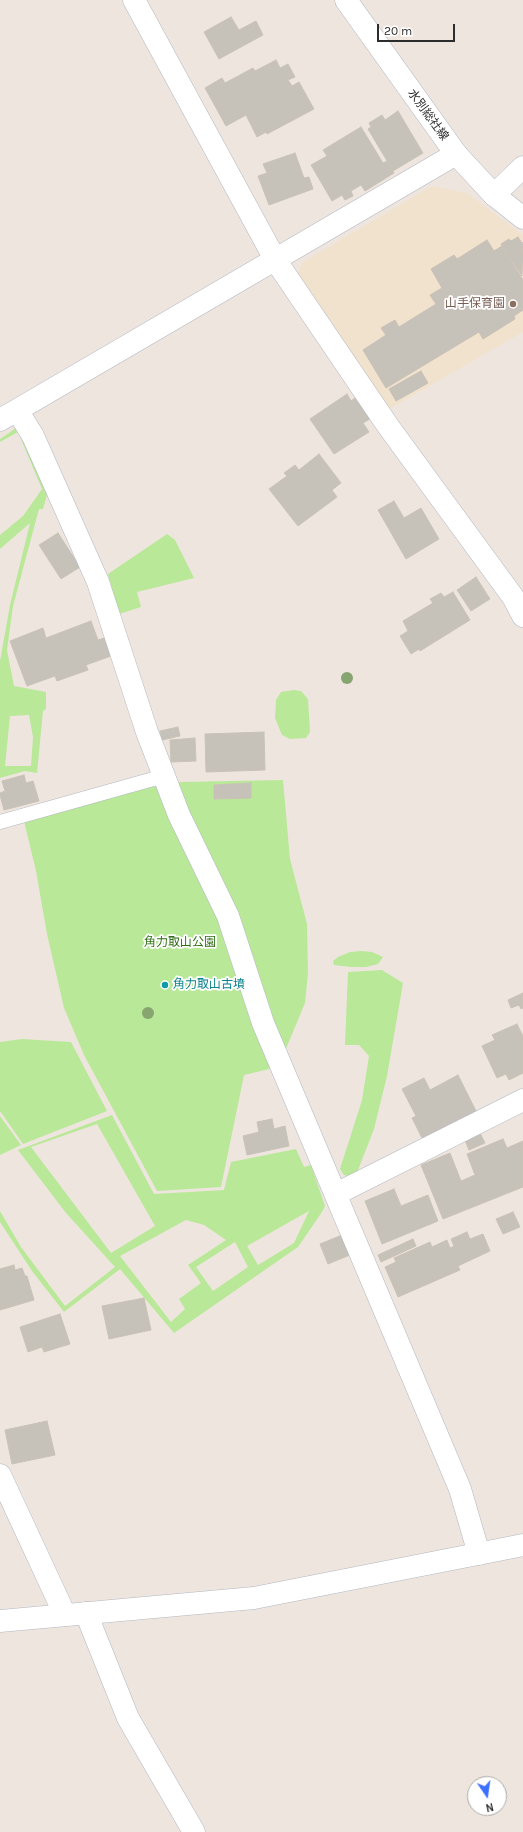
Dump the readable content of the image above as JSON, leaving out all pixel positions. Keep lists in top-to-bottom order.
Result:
{
  "streets": {
    "street": ["水別総社線"]
  },
  "parks": ["角力取山公園"],
  "places": ["山手保育園", "角力取山古墳"],
  "scale_bar": "20 m",
  "north": "bottom"
}
